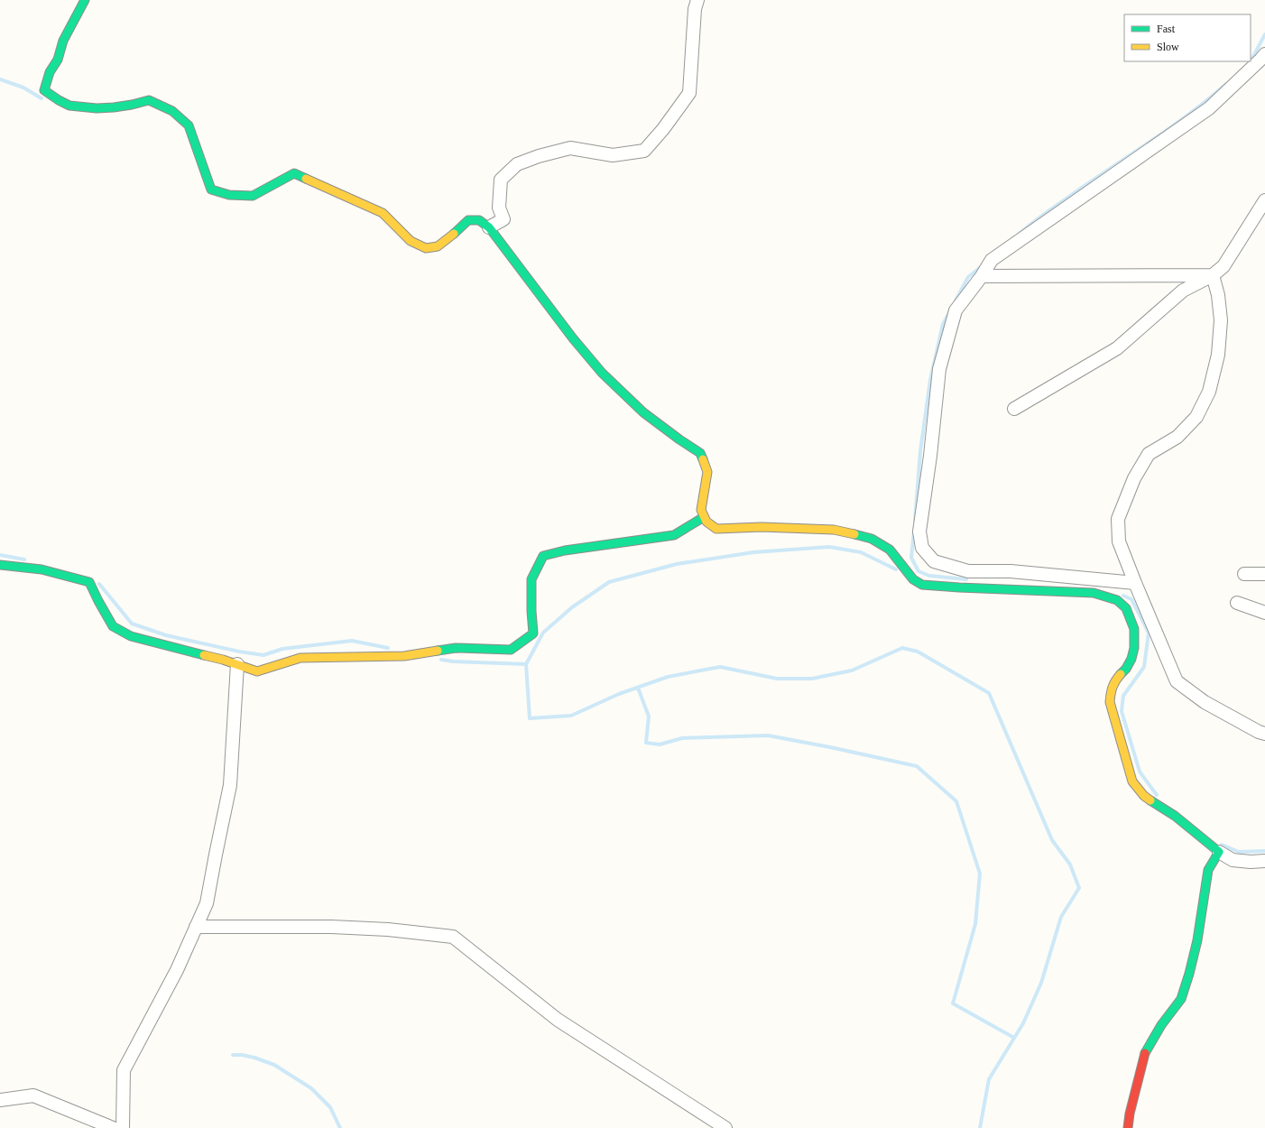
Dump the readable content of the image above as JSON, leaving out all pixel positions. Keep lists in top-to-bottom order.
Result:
{
  "legend": ["Fast", "Slow"]
}
